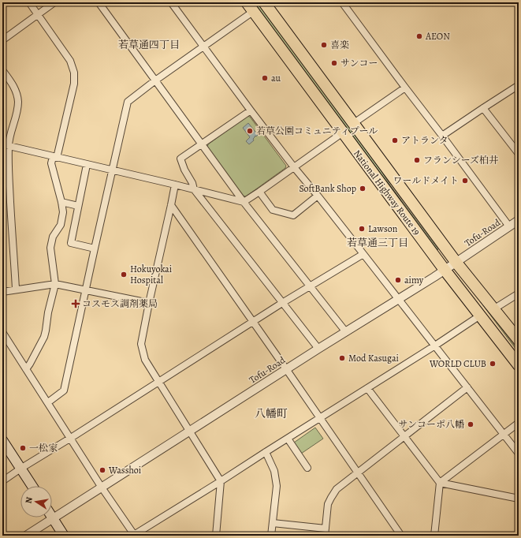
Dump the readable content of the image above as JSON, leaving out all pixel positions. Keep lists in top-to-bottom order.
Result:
{
  "streets": {
    "highway": ["National Highway Route 19"],
    "street": ["Tofu-Road"]
  },
  "crossings": [
    ["National Highway Route 19", "Tofu-Road"]
  ],
  "districts": ["若草通四丁目", "若草通三丁目", "八幡町"],
  "places": {
    "other": [
      "AEON",
      "喜楽",
      "サンコー",
      "au",
      "若草公園コミュニティプール",
      "アトランタ",
      "フランシーズ柏井",
      "ワールドメイト",
      "SoftBank Shop",
      "Lawson",
      "Hokuyokai Hospital",
      "aimy",
      "Mod Kasugai",
      "WORLD CLUB",
      "サンコーポ八幡",
      "一松家",
      "Wasshoi"
    ],
    "health": ["コスモス調剤薬局"]
  },
  "north": "left"
}
